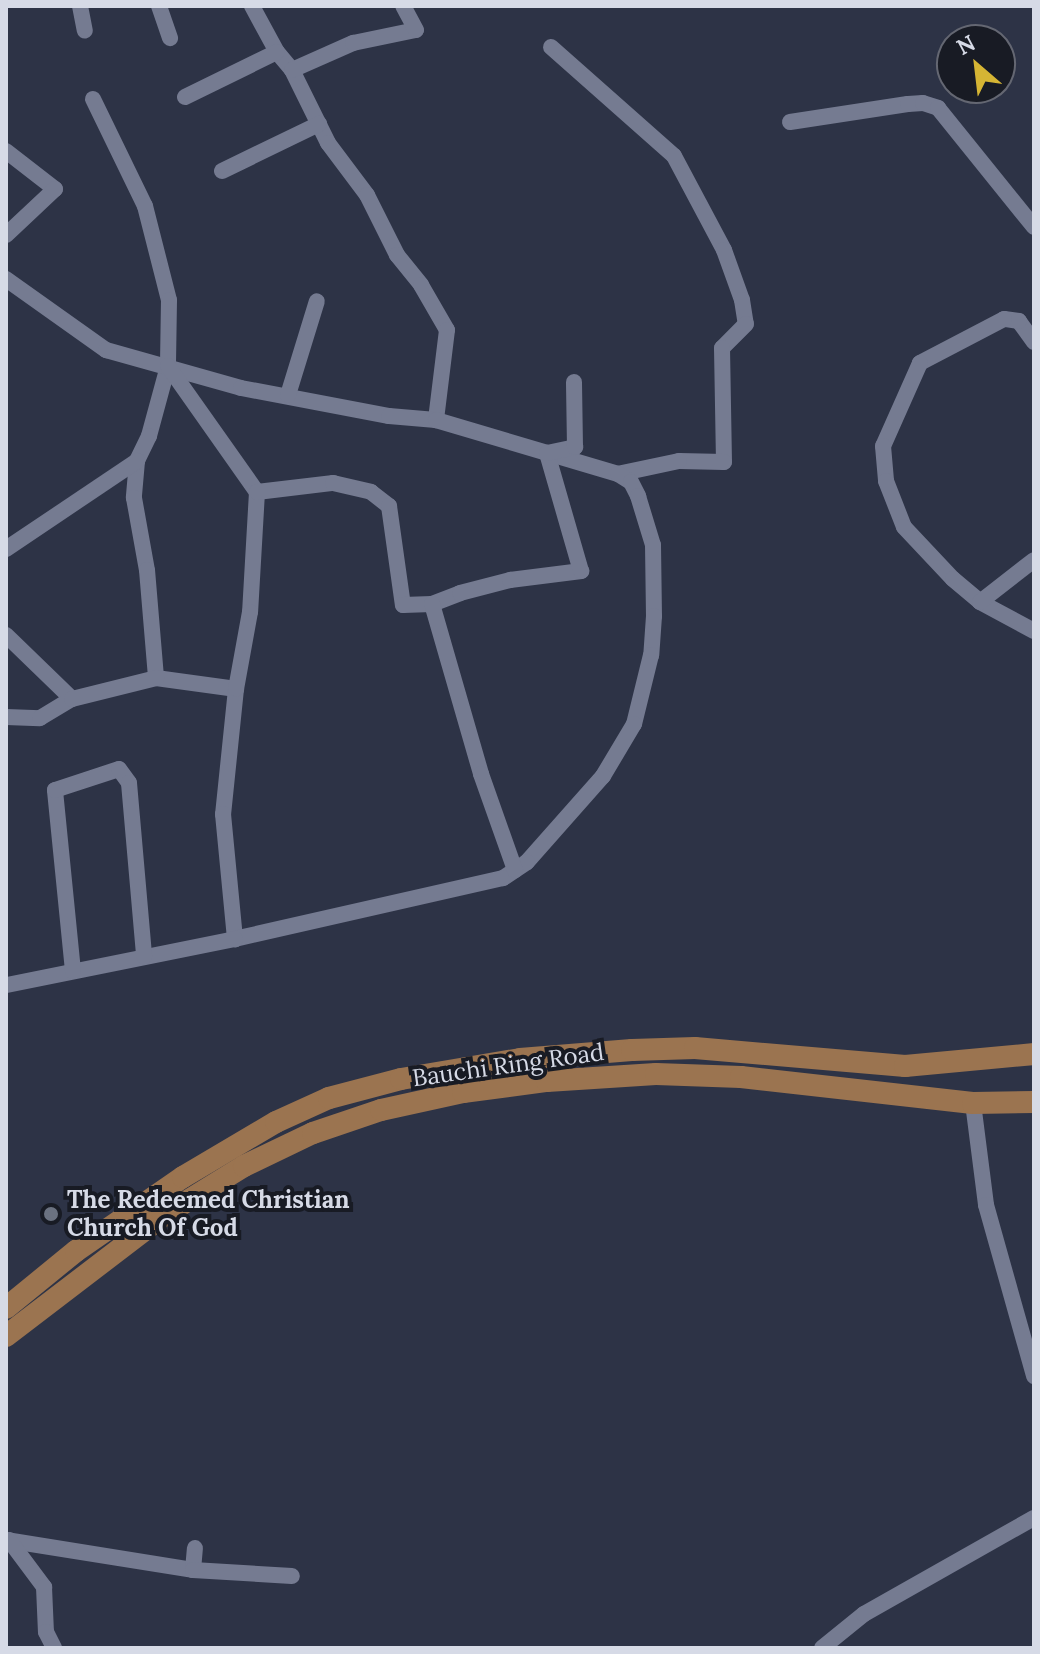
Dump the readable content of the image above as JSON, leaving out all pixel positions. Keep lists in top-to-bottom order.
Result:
{
  "streets": {
    "main road": ["Bauchi Ring Road"]
  },
  "places": ["The Redeemed Christian Church Of God"],
  "north": "top left"
}
